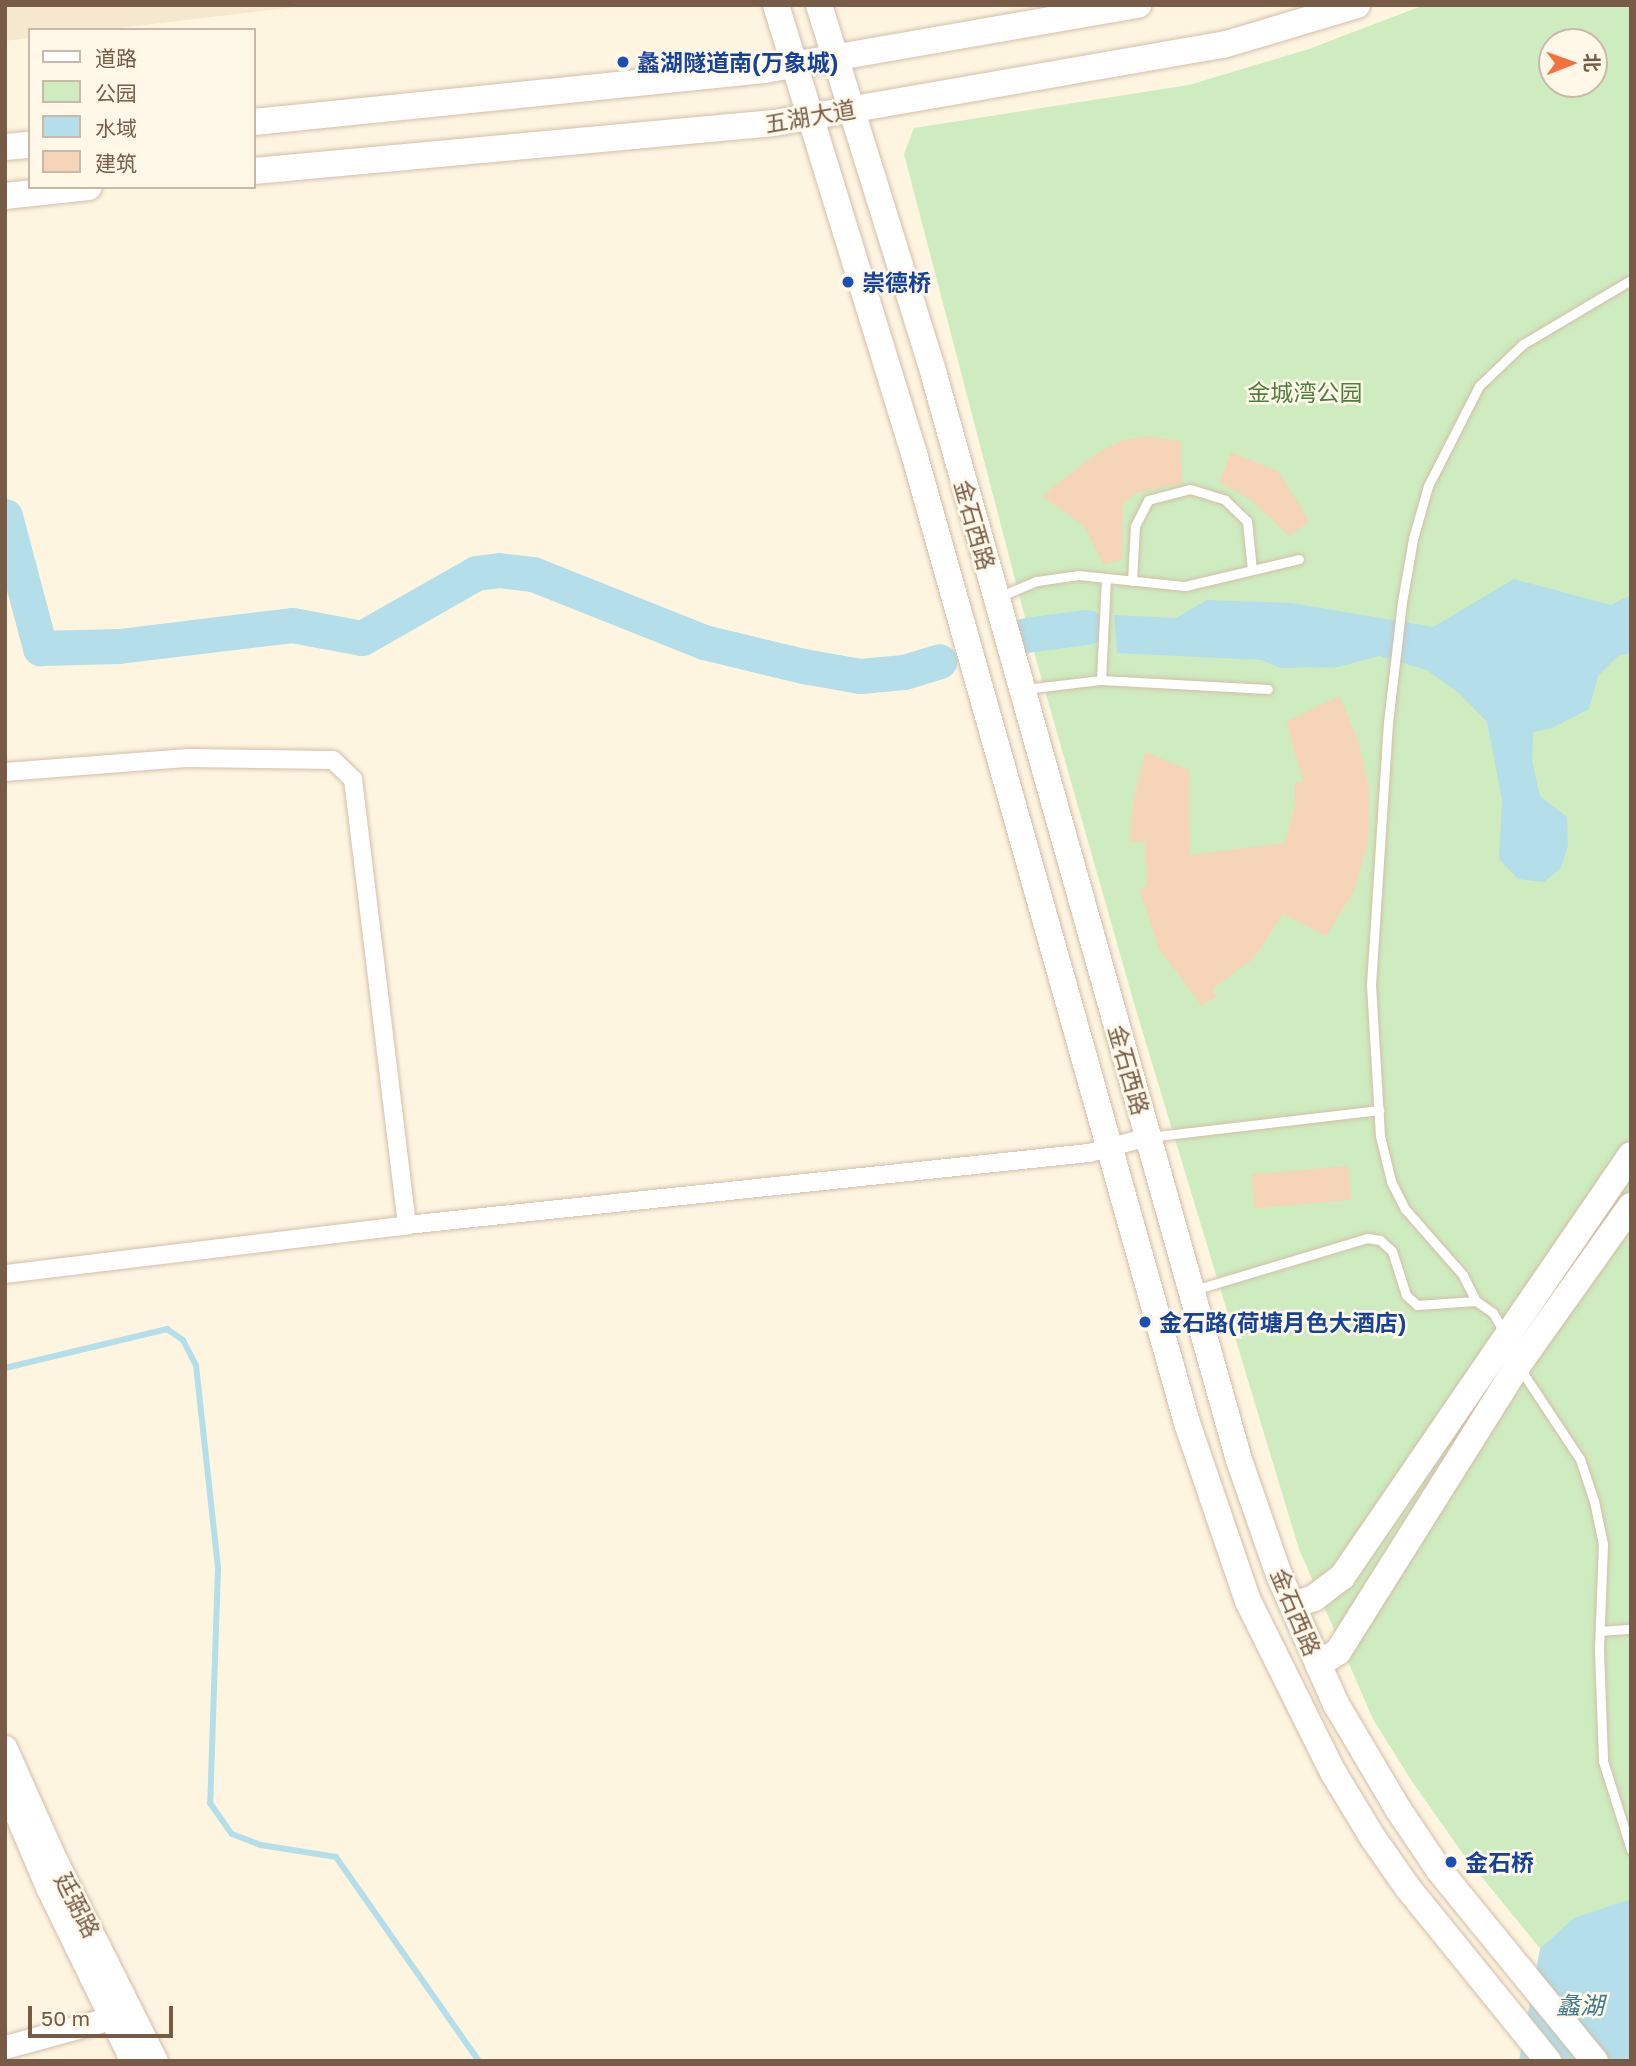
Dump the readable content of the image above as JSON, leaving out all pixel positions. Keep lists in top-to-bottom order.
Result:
{
  "streets": {
    "main road": ["五湖大道", "金石西路"],
    "street": ["廷弼路"]
  },
  "crossings": [
    ["五湖大道", "金石西路"]
  ],
  "water": ["蠡湖"],
  "parks": ["金城湾公园"],
  "places": [
    "蠡湖隧道南(万象城)",
    "崇德桥",
    "金石路(荷塘月色大酒店)",
    "金石桥"
  ],
  "legend": [
    "道路",
    "公园",
    "水域",
    "建筑"
  ],
  "scale_bar": "50 m",
  "north": "right"
}
